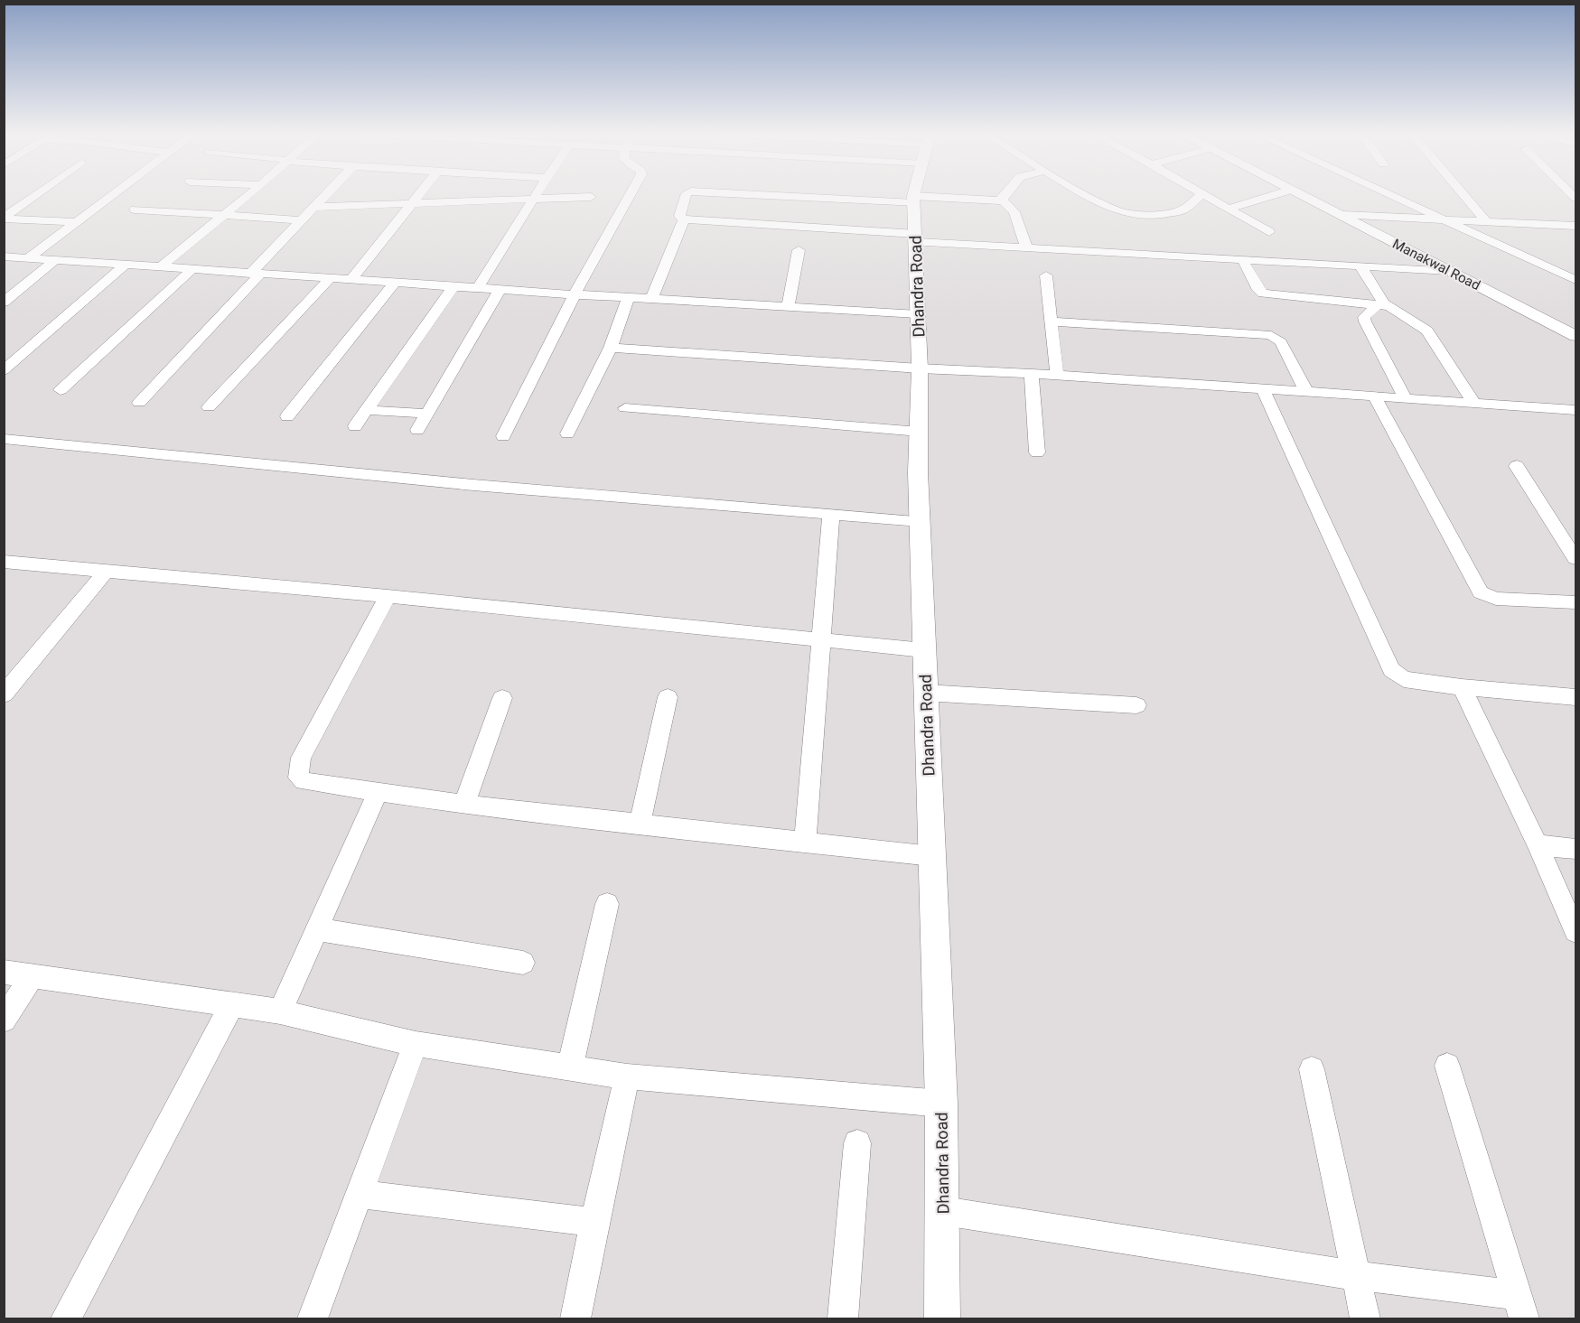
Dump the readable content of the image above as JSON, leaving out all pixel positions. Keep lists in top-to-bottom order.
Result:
{
  "streets": {
    "street": ["Manakwal Road", "Dhandra Road"]
  }
}
